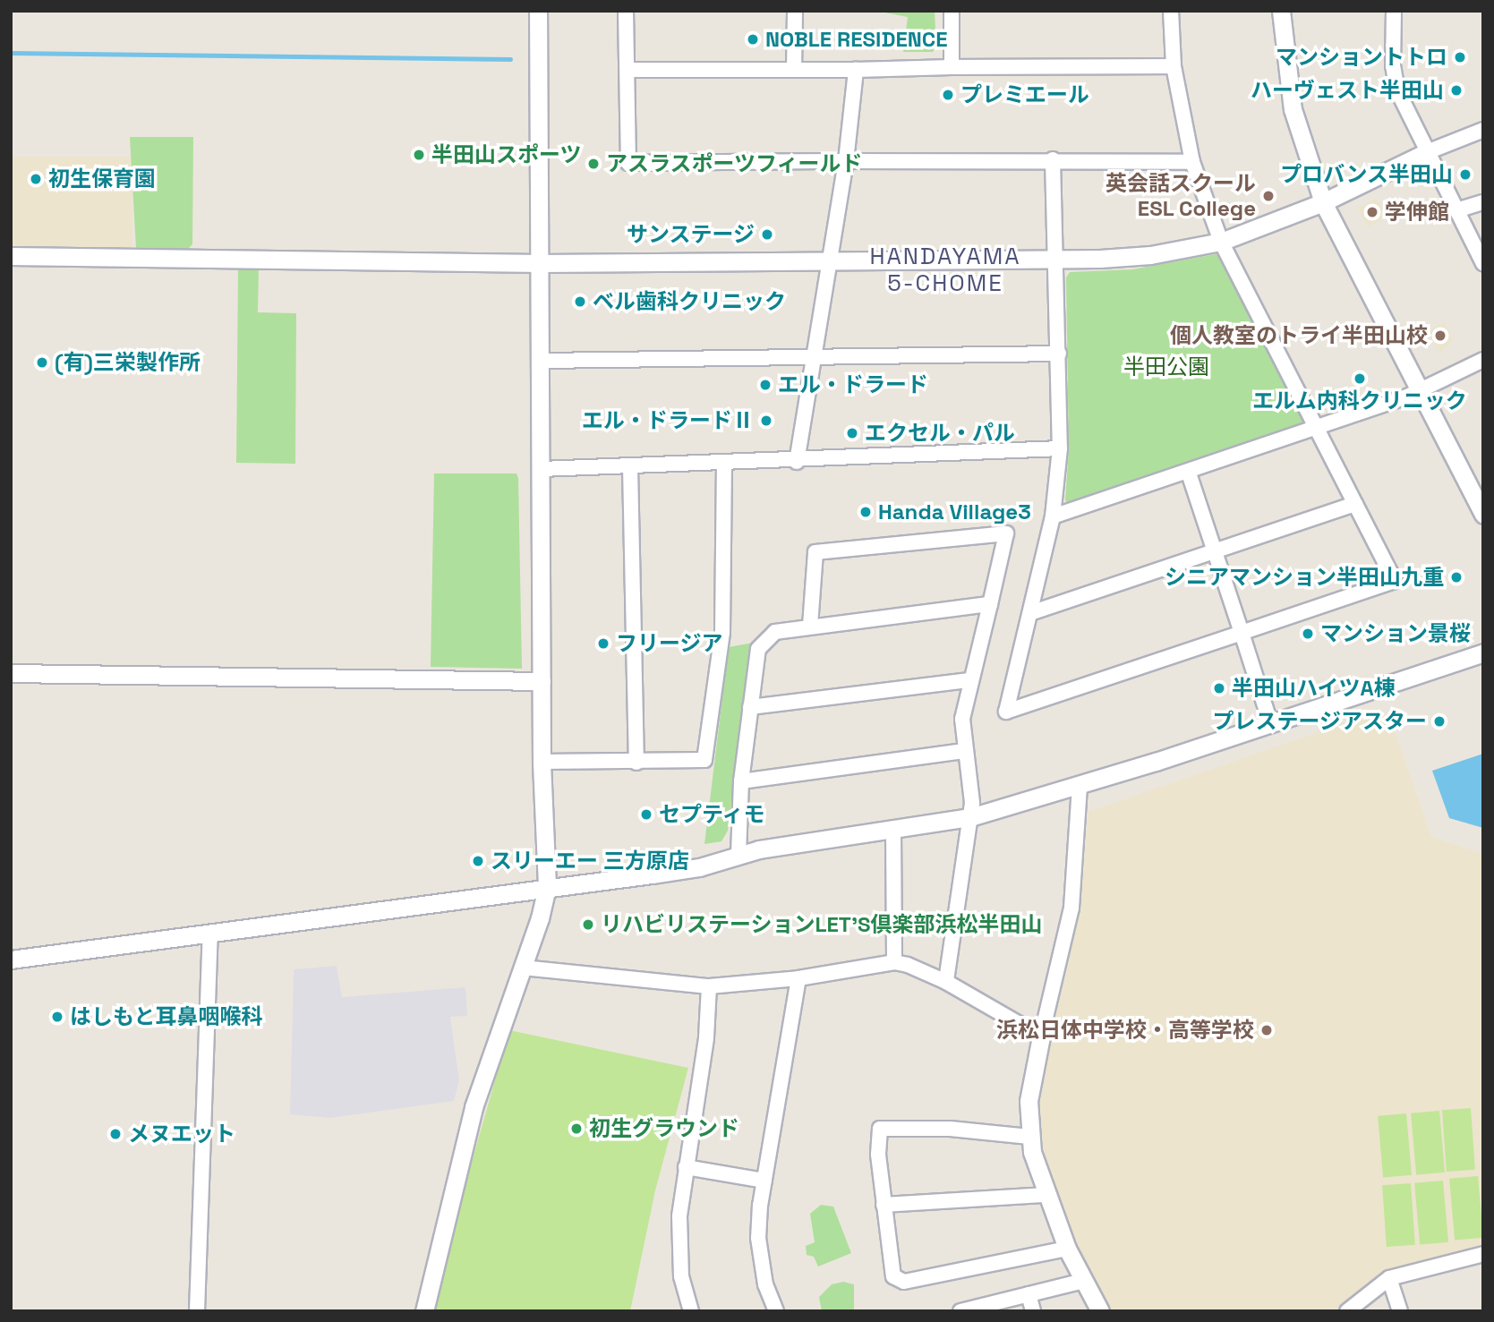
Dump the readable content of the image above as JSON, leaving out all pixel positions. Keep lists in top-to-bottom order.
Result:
{
  "districts": ["HANDAYAMA 5-CHOME"],
  "parks": ["半田公園"],
  "places": [
    "NOBLE RESIDENCE",
    "マンショントトロ",
    "ハーヴェスト半田山",
    "プレミエール",
    "半田山スポーツ",
    "アスラスポーツフィールド",
    "プロバンス半田山",
    "初生保育園",
    "英会話スクール ESL College",
    "学伸館",
    "サンステージ",
    "ベル歯科クリニック",
    "個人教室のトライ半田山校",
    "(有)三栄製作所",
    "エルム内科クリニック",
    "エル・ドラード",
    "エル・ドラードⅡ",
    "エクセル・パル",
    "Handa Village3",
    "シニアマンション半田山九重",
    "マンション景桜",
    "フリージア",
    "半田山ハイツA棟",
    "プレステージアスター",
    "セプティモ",
    "スリーエー 三方原店",
    "リハビリステーションLET’S倶楽部浜松半田山",
    "はしもと耳鼻咽喉科",
    "浜松日体中学校・高等学校",
    "初生グラウンド",
    "メヌエット"
  ]
}
